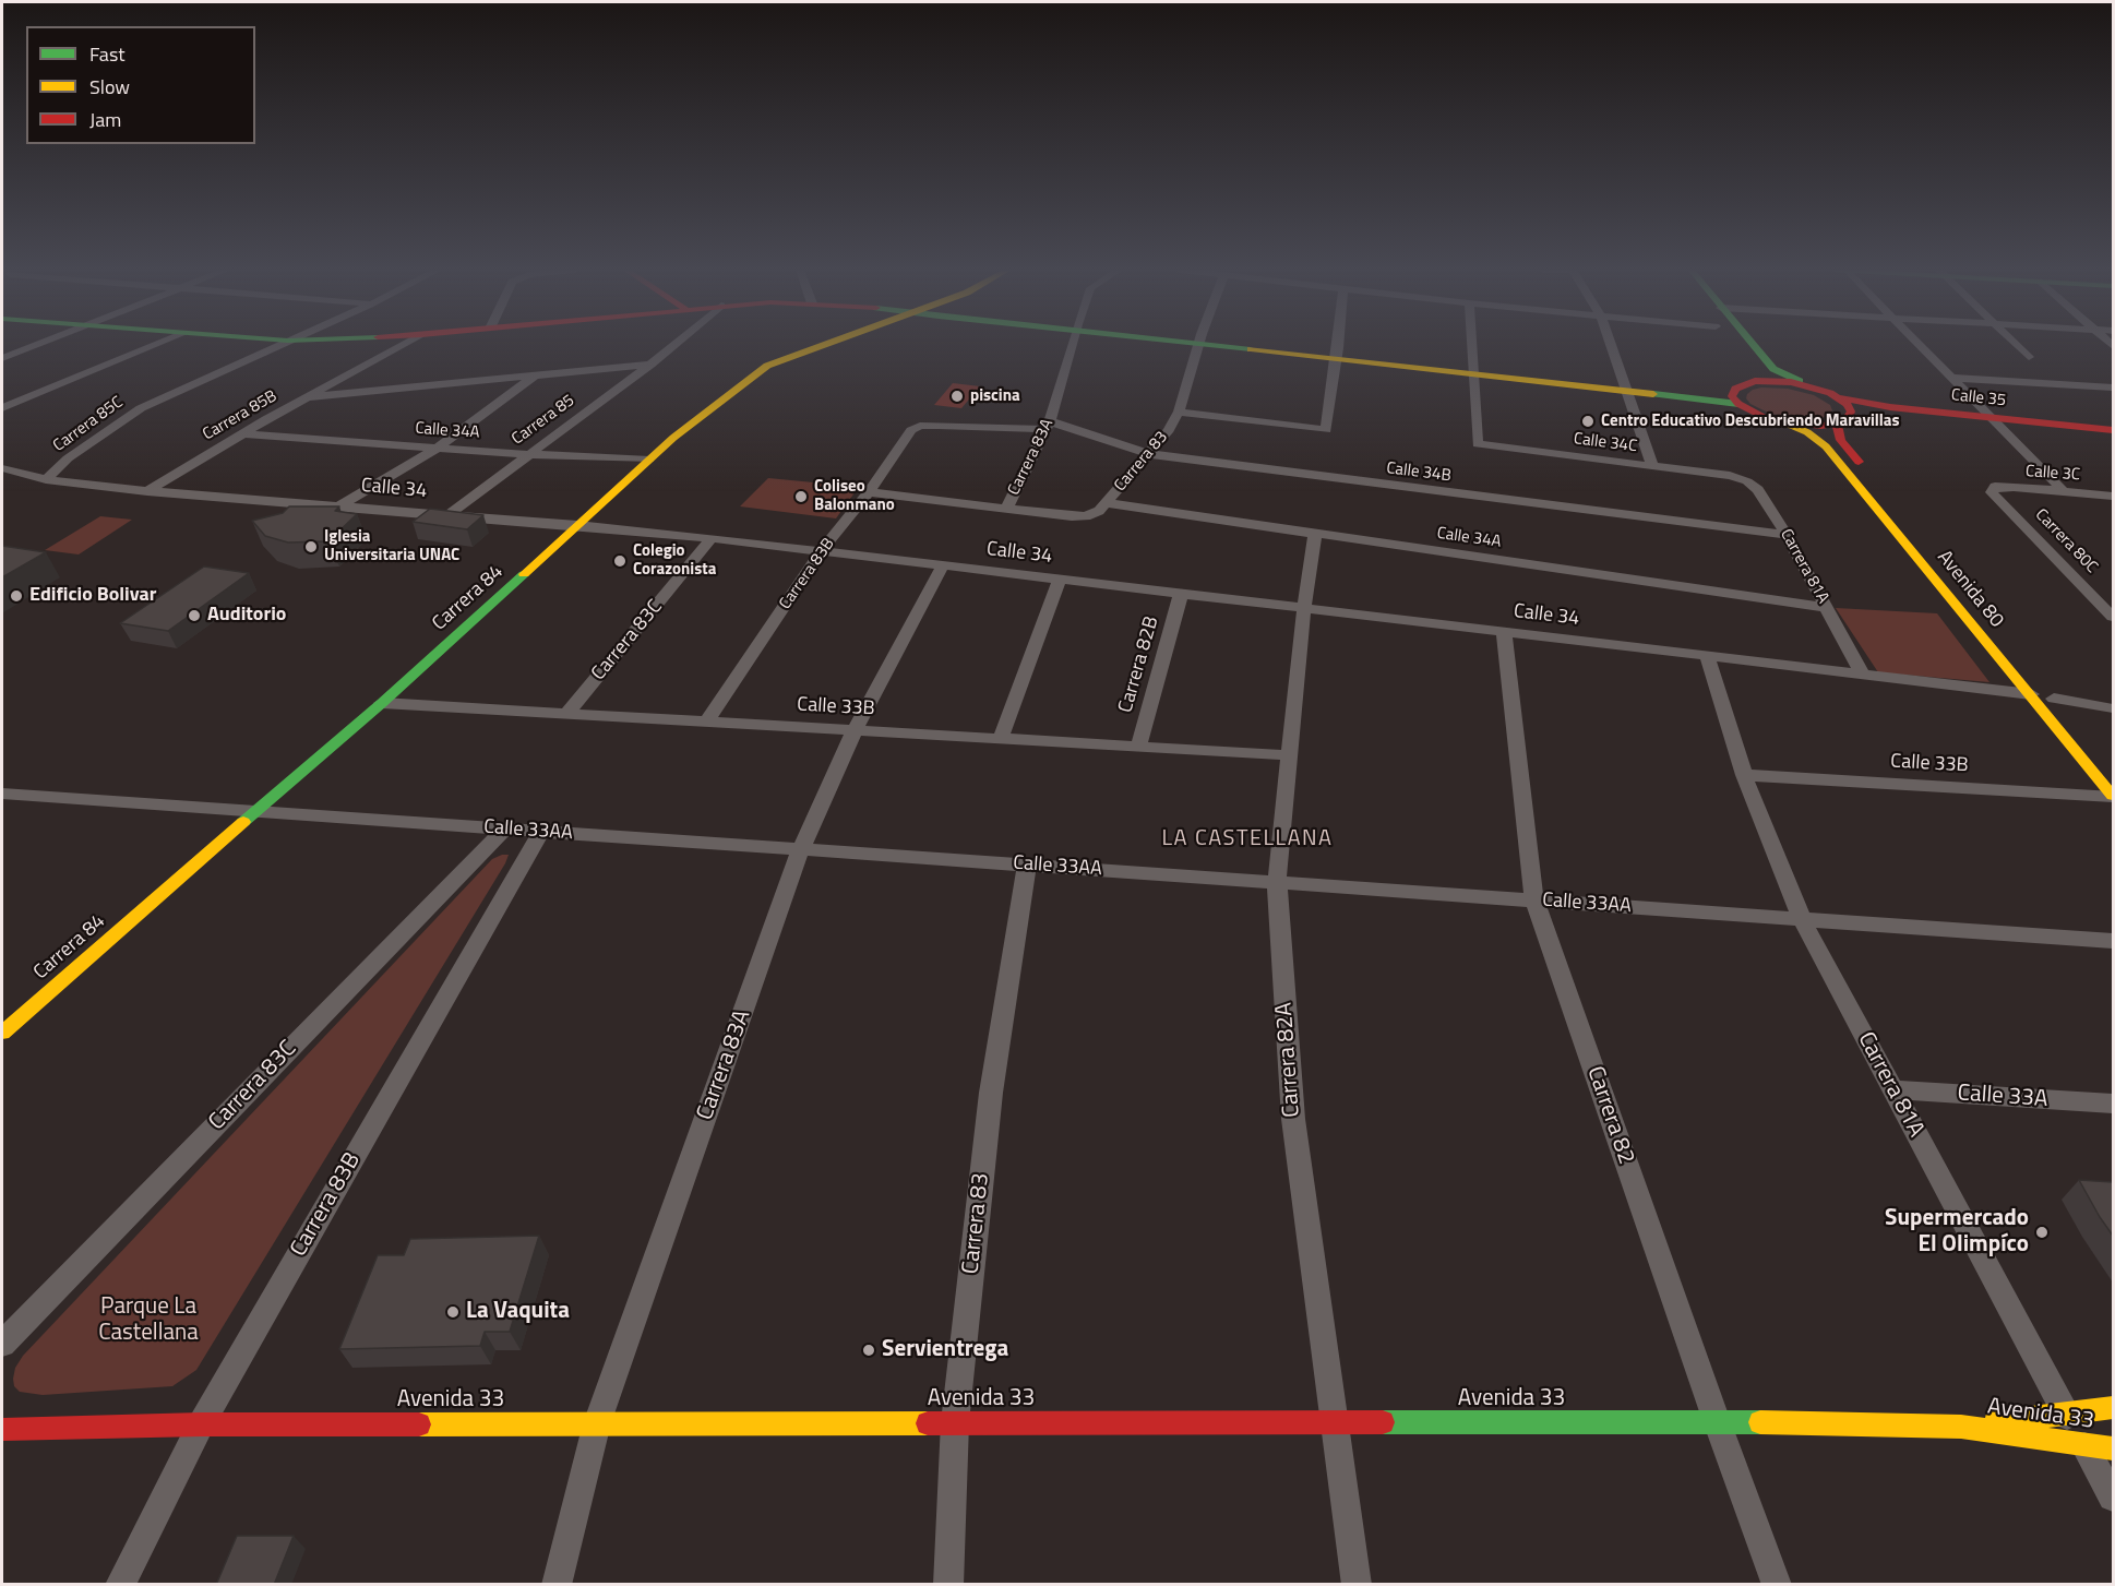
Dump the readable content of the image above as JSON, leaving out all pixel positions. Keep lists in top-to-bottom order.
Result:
{
  "streets": {
    "street": [
      "Calle 35",
      "Carrera 85B",
      "Carrera 85",
      "Carrera 85C",
      "Calle 34A",
      "Calle 34C",
      "Carrera 83A",
      "Carrera 83",
      "Calle 34B",
      "Calle 3C",
      "Calle 34",
      "Carrera 80C",
      "Carrera 81A",
      "Carrera 83B",
      "Avenida 80",
      "Carrera 84",
      "Carrera 83C",
      "Carrera 82B",
      "Calle 33B",
      "Calle 33AA",
      "Carrera 82A",
      "Calle 33A",
      "Carrera 82",
      "Avenida 33"
    ]
  },
  "crossings": [
    ["Calle 35", "Avenida 80"],
    ["Carrera 85B", "Calle 34A"],
    ["Carrera 85B", "Calle 34"],
    ["Carrera 85", "Calle 34A"],
    ["Carrera 85", "Calle 34"],
    ["Carrera 85C", "Calle 34"],
    ["Calle 34A", "Carrera 83"],
    ["Calle 34A", "Carrera 81A"],
    ["Calle 34A", "Carrera 84"],
    ["Calle 34A", "Carrera 82A"],
    ["Calle 34C", "Carrera 81A"],
    ["Carrera 83A", "Carrera 83"],
    ["Carrera 83A", "Calle 34B"],
    ["Carrera 83A", "Calle 34"],
    ["Carrera 83A", "Calle 33B"],
    ["Carrera 83A", "Calle 33AA"],
    ["Carrera 83A", "Avenida 33"],
    ["Carrera 83", "Calle 34B"],
    ["Carrera 83", "Calle 33AA"],
    ["Carrera 83", "Avenida 33"],
    ["Calle 34B", "Carrera 81A"],
    ["Calle 34B", "Carrera 83B"],
    ["Calle 3C", "Carrera 80C"],
    ["Calle 34", "Carrera 81A"],
    ["Calle 34", "Carrera 83B"],
    ["Calle 34", "Avenida 80"],
    ["Calle 34", "Carrera 84"],
    ["Calle 34", "Carrera 83C"],
    ["Calle 34", "Carrera 82B"],
    ["Calle 34", "Carrera 82A"],
    ["Calle 34", "Carrera 82"],
    ["Carrera 81A", "Calle 33B"],
    ["Carrera 81A", "Calle 33AA"],
    ["Carrera 81A", "Calle 33A"],
    ["Carrera 81A", "Avenida 33"],
    ["Carrera 83B", "Calle 33B"],
    ["Carrera 83B", "Calle 33AA"],
    ["Carrera 83B", "Avenida 33"],
    ["Avenida 80", "Calle 33B"],
    ["Carrera 84", "Calle 33B"],
    ["Carrera 84", "Calle 33AA"],
    ["Carrera 83C", "Calle 33B"],
    ["Carrera 83C", "Calle 33AA"],
    ["Carrera 82B", "Calle 33B"],
    ["Calle 33B", "Carrera 82A"],
    ["Calle 33AA", "Carrera 82A"],
    ["Calle 33AA", "Carrera 82"],
    ["Carrera 82A", "Avenida 33"],
    ["Carrera 82", "Avenida 33"]
  ],
  "districts": ["LA CASTELLANA"],
  "parks": ["Parque La Castellana"],
  "places": [
    "piscina",
    "Centro Educativo Descubriendo Maravillas",
    "Coliseo Balonmano",
    "Iglesia Universitaria UNAC",
    "Colegio Corazonista",
    "Edificio Bolivar",
    "Auditorio",
    "Supermercado El Olimpíco",
    "La Vaquita",
    "Servientrega"
  ],
  "legend": ["Fast", "Slow", "Jam"]
}
